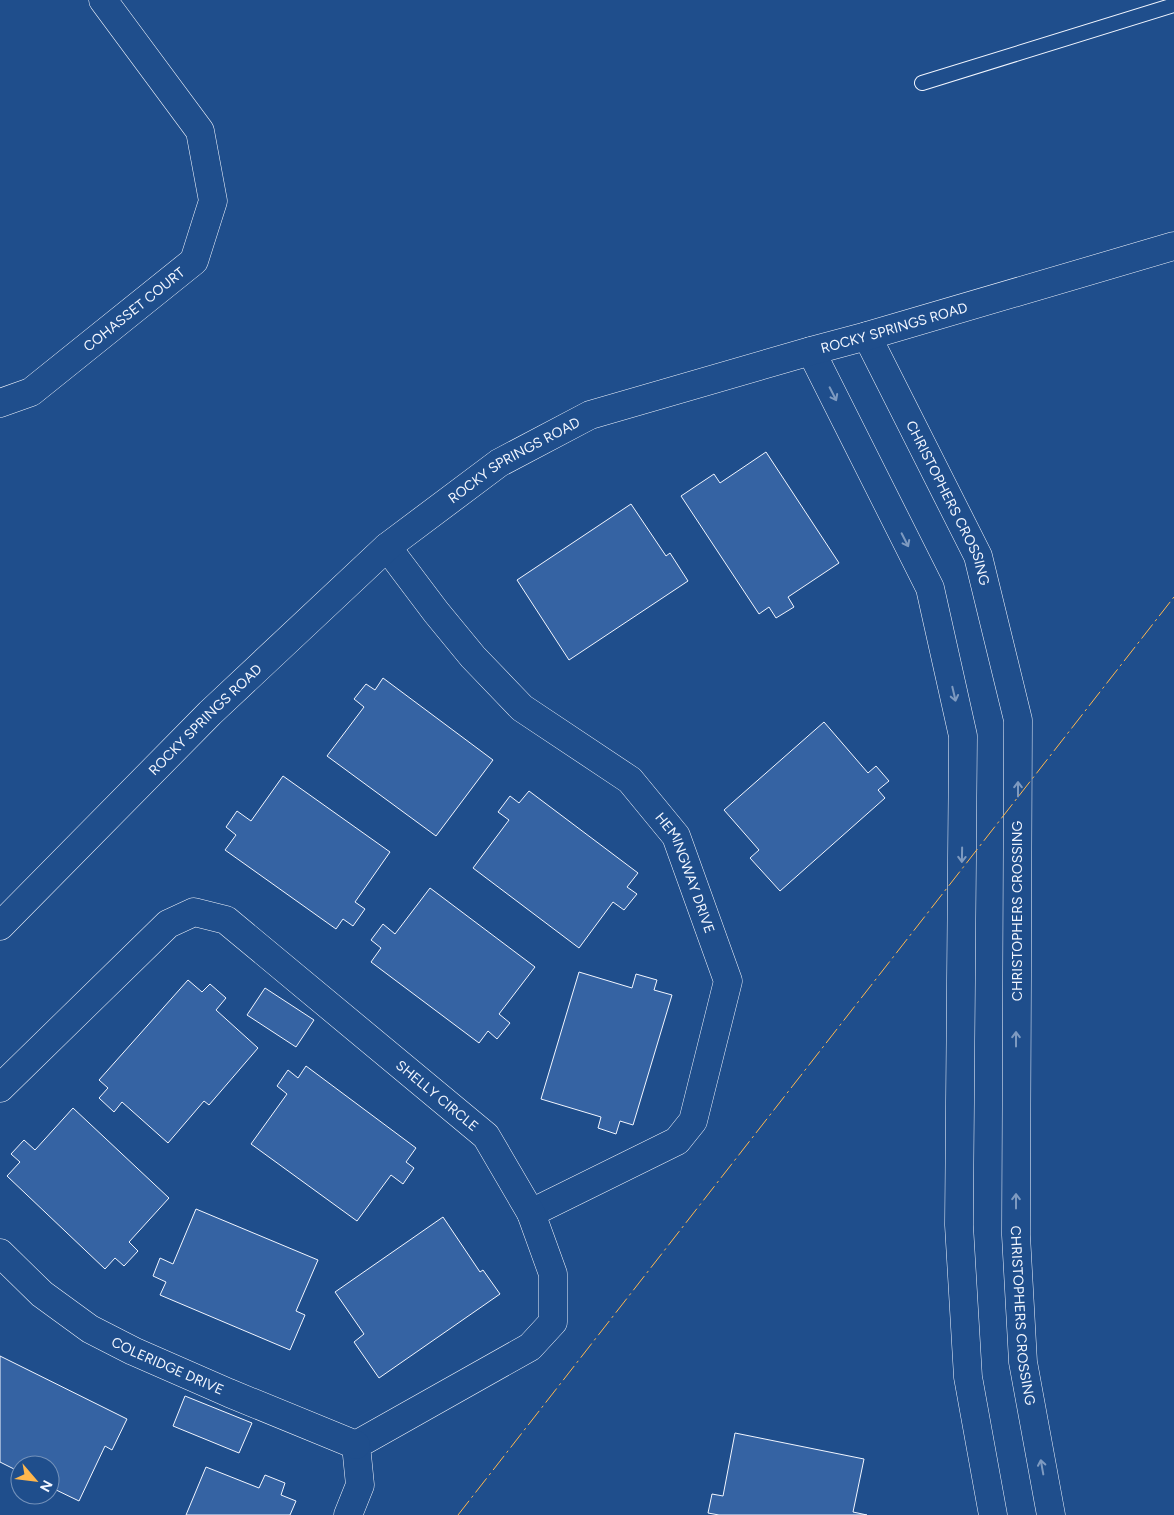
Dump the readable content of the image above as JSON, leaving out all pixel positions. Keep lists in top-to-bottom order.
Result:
{
  "streets": {
    "street": [
      "COHASSET COURT",
      "ROCKY SPRINGS ROAD",
      "CHRISTOPHERS CROSSING",
      "HEMINGWAY DRIVE",
      "SHELLY CIRCLE",
      "COLERIDGE DRIVE"
    ]
  },
  "crossings": [
    ["ROCKY SPRINGS ROAD", "CHRISTOPHERS CROSSING"],
    ["ROCKY SPRINGS ROAD", "HEMINGWAY DRIVE"],
    ["HEMINGWAY DRIVE", "SHELLY CIRCLE"],
    ["SHELLY CIRCLE", "COLERIDGE DRIVE"]
  ],
  "north": "bottom right"
}
